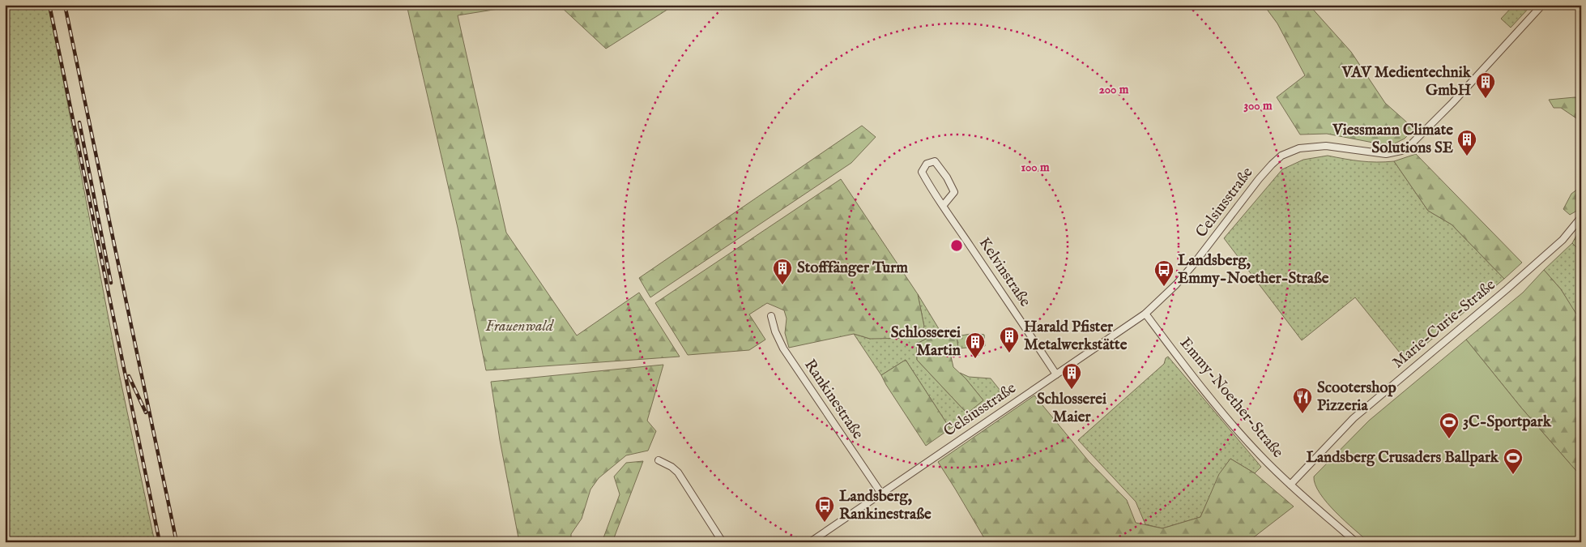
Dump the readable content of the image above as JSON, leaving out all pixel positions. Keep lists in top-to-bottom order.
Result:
{
  "streets": {
    "street": [
      "Celsiusstraße",
      "Kelvinstraße",
      "Marie-Curie-Straße",
      "Emmy-Noether-Straße",
      "Rankinestraße"
    ]
  },
  "crossings": [
    ["Celsiusstraße", "Kelvinstraße"],
    ["Celsiusstraße", "Emmy-Noether-Straße"],
    ["Celsiusstraße", "Rankinestraße"],
    ["Marie-Curie-Straße", "Emmy-Noether-Straße"]
  ],
  "parks": ["Frauenwald"],
  "places": {
    "building": [
      "VAV Medientechnik GmbH",
      "Viessmann Climate Solutions SE",
      "Stofffänger Turm",
      "Harald Pfister Metalwerkstätte",
      "Schlosserei Martin",
      "Schlosserei Maier"
    ],
    "bus stop": ["Landsberg, Emmy-Noether-Straße", "Landsberg, Rankinestraße"],
    "restaurant": ["Scootershop Pizzeria"],
    "sports": ["3C-Sportpark", "Landsberg Crusaders Ballpark"]
  },
  "rings": ["200 m", "300 m", "100 m"]
}
